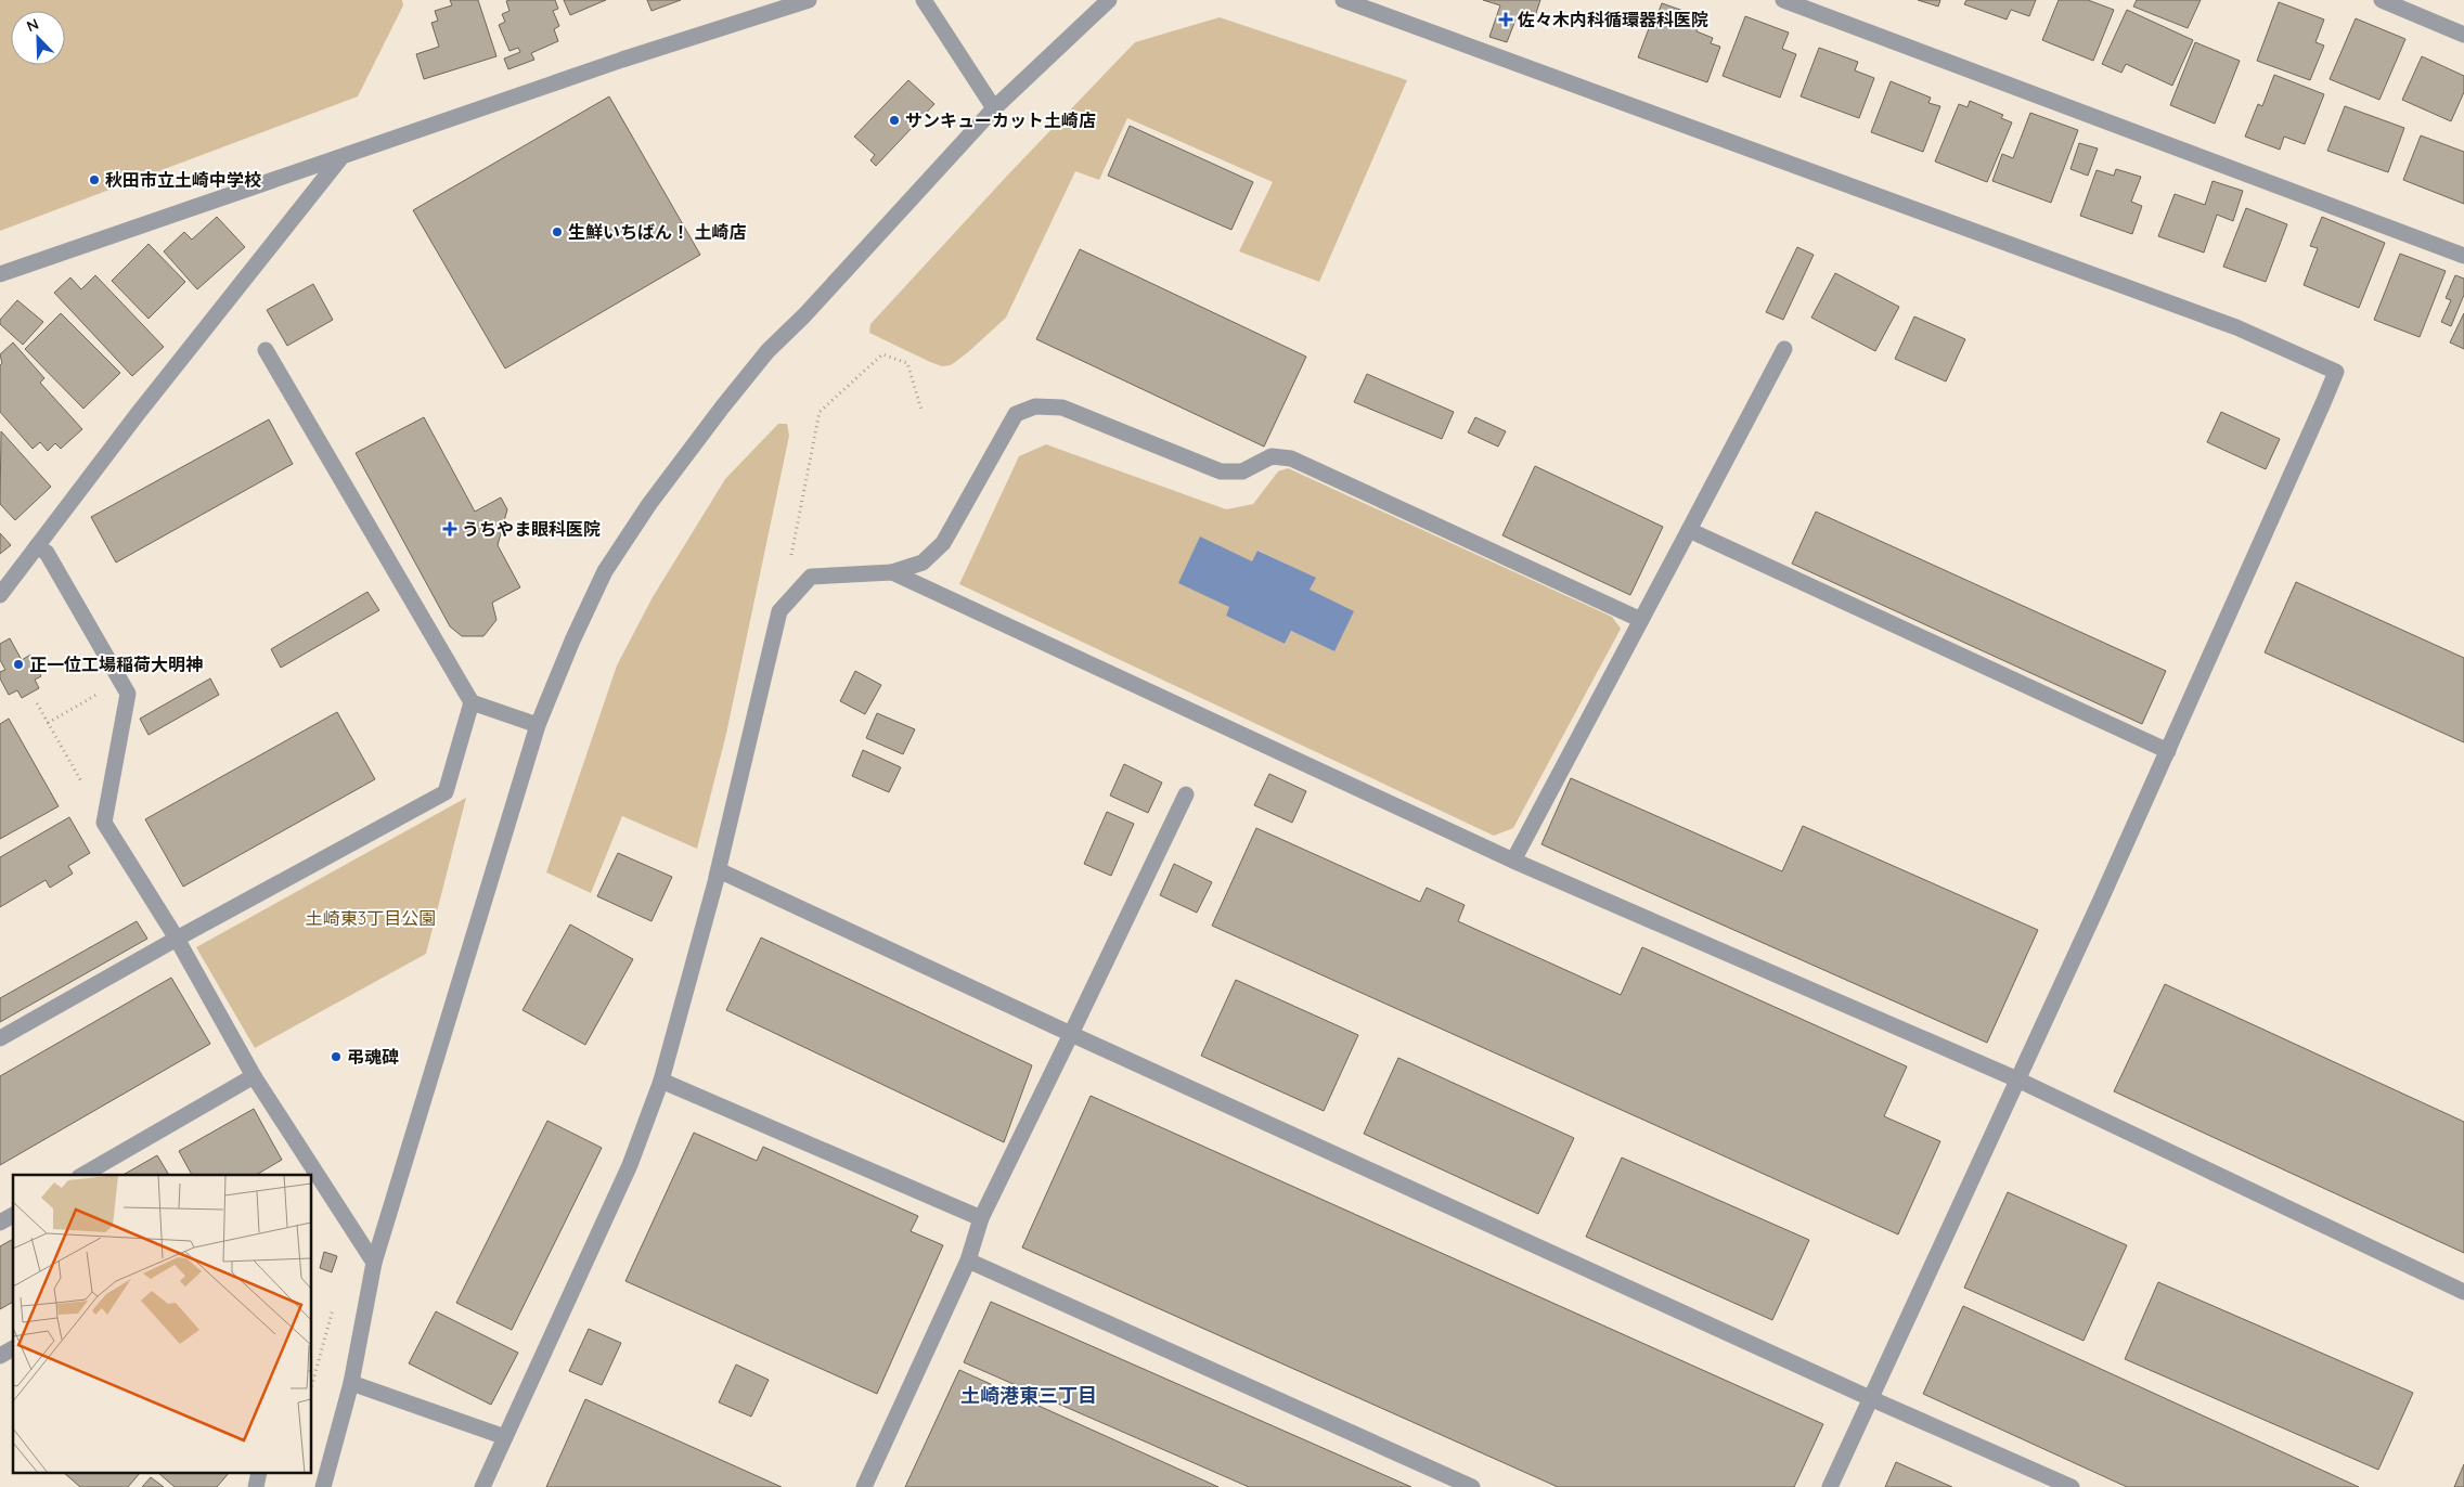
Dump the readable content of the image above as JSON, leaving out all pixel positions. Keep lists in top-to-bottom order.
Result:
{
  "districts": ["土崎港東三丁目"],
  "parks": ["土崎東3丁目公園"],
  "places": {
    "health": ["佐々木内科循環器科医院", "うちやま眼科医院"],
    "other": [
      "サンキューカット土崎店",
      "秋田市立土崎中学校",
      "生鮮いちばん！ 土崎店",
      "正一位工場稲荷大明神",
      "弔魂碑"
    ]
  },
  "north": "top left"
}
